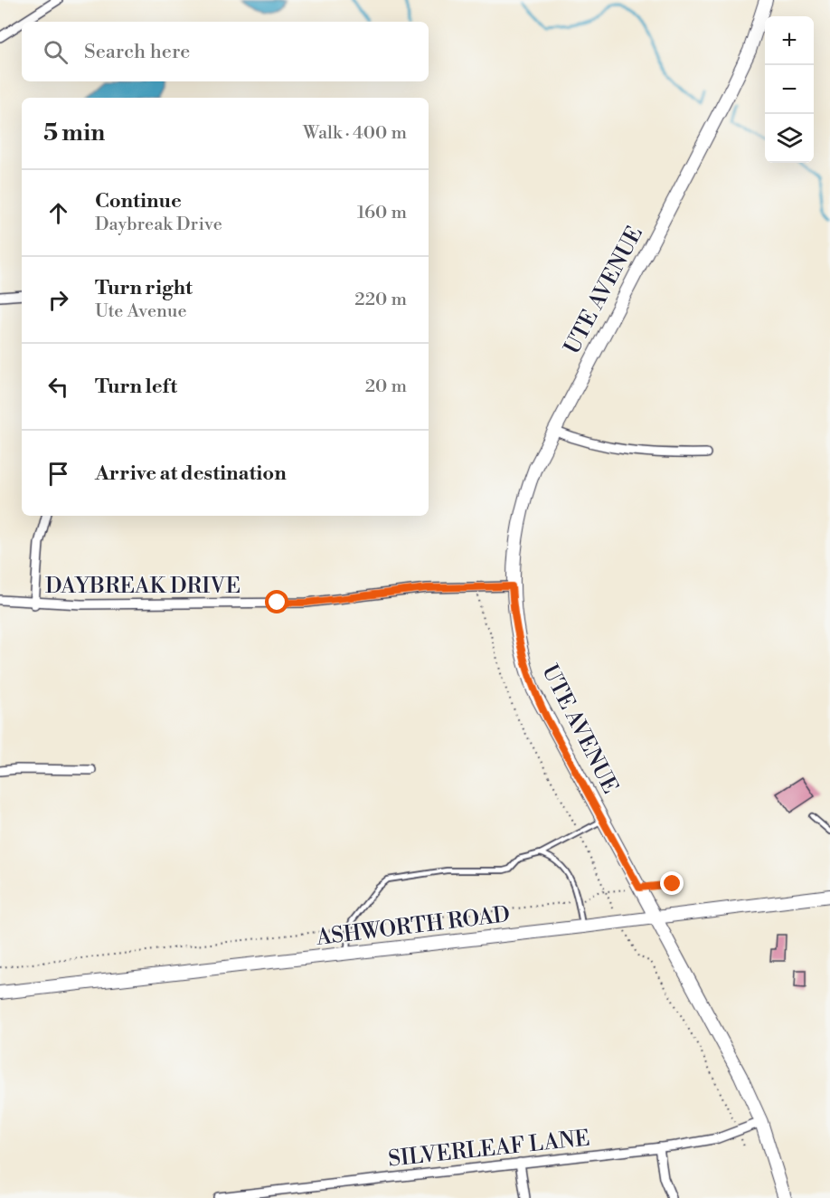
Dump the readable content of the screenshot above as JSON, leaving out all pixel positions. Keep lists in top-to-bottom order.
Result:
{
  "streets": {
    "main road": ["UTE AVENUE", "ASHWORTH ROAD"],
    "street": ["DAYBREAK DRIVE", "SILVERLEAF LANE"]
  },
  "crossings": [
    ["UTE AVENUE", "DAYBREAK DRIVE"],
    ["UTE AVENUE", "ASHWORTH ROAD"],
    ["UTE AVENUE", "SILVERLEAF LANE"]
  ],
  "page": {
    "map_buttons": ["+", "−"],
    "search": "Search here",
    "heading": ["5 min", "Walk · 400 m"],
    "list": [
      ["Continue", "Daybreak Drive", "160 m"],
      ["Turn right", "Ute Avenue", "220 m"],
      ["Turn left", "20 m"],
      "Arrive at destination"
    ]
  }
}
